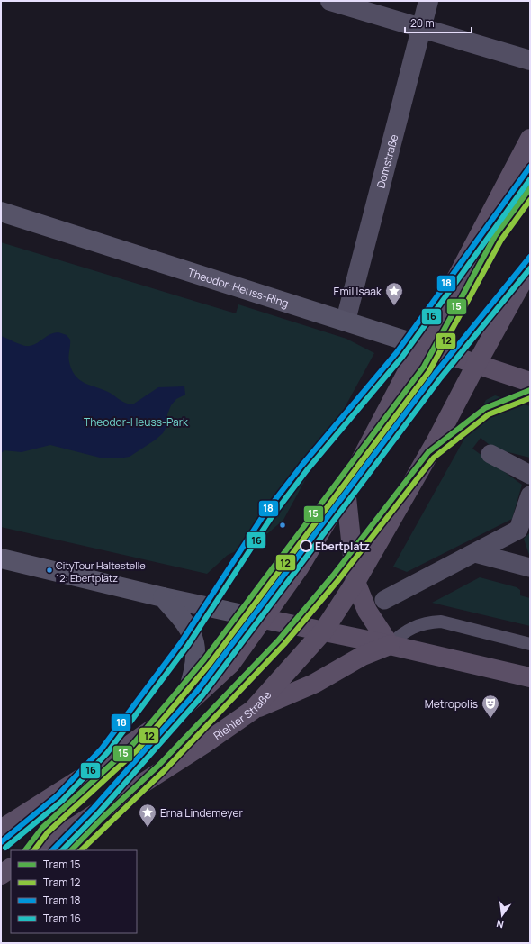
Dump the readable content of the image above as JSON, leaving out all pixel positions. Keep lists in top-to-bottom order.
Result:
{
  "streets": {
    "main road": ["Theodor-Heuss-Ring", "Riehler Straße"],
    "street": ["Domstraße"]
  },
  "crossings": [
    ["Domstraße", "Theodor-Heuss-Ring"]
  ],
  "parks": ["Theodor-Heuss-Park"],
  "places": {
    "place": ["Emil Isaak", "Erna Lindemeyer"],
    "other": ["Ebertplatz", "CityTour Haltestelle 12: Ebertplatz"],
    "theatre": ["Metropolis"]
  },
  "lines": [
    "tram line 18",
    "tram line 16",
    "tram line 15",
    "tram line 12"
  ],
  "legend": [
    "Tram 15",
    "Tram 12",
    "Tram 18",
    "Tram 16"
  ],
  "scale_bar": "20 m",
  "north": "bottom"
}
